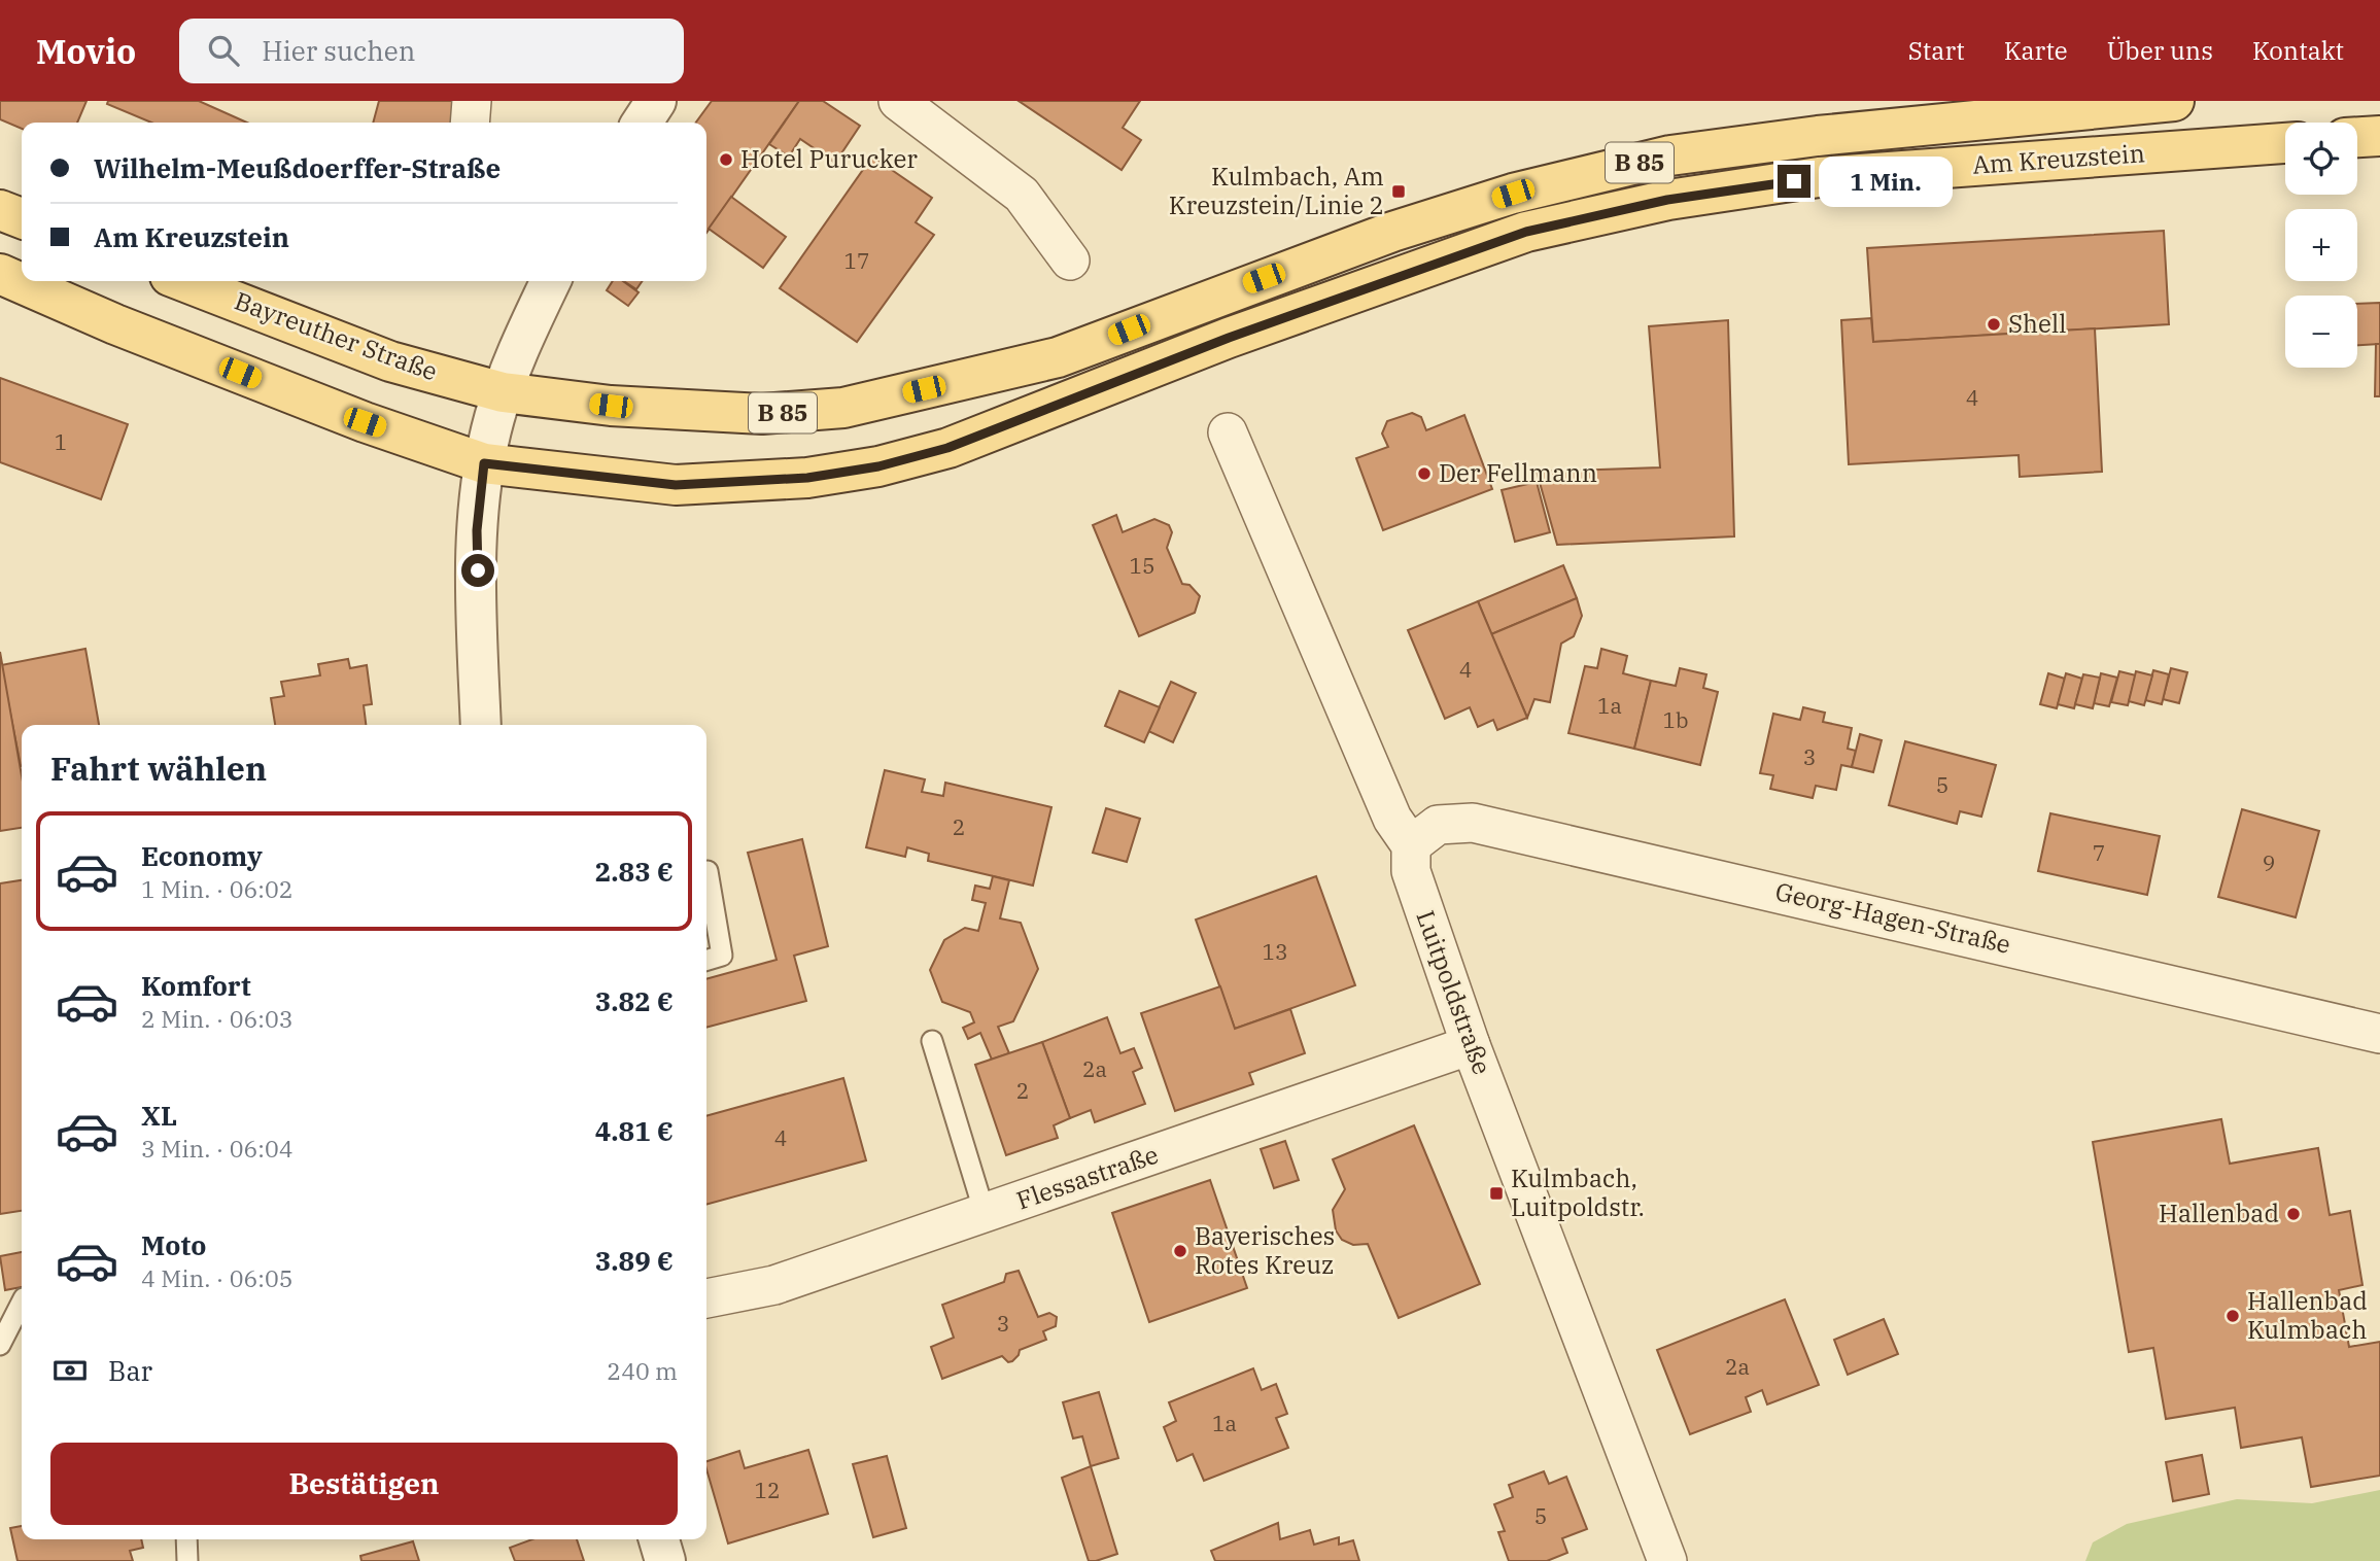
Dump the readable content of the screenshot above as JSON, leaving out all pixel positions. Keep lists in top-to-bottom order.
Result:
{
  "streets": {
    "main road": ["Am Kreuzstein", "B 85", "Bayreuther Straße"],
    "street": ["Georg-Hagen-Straße", "Luitpoldstraße", "Flessastraße"]
  },
  "crossings": [
    ["Am Kreuzstein", "B 85"],
    ["Am Kreuzstein", "Bayreuther Straße"],
    ["Georg-Hagen-Straße", "Luitpoldstraße"],
    ["Luitpoldstraße", "Flessastraße"]
  ],
  "places": {
    "other": [
      "Hotel Purucker",
      "Shell",
      "Der Fellmann",
      "Hallenbad",
      "Bayerisches Rotes Kreuz",
      "Hallenbad Kulmbach"
    ],
    "transit": ["Kulmbach, Am Kreuzstein/Linie 2", "Kulmbach, Luitpoldstr."]
  },
  "house_numbers": [
    "17",
    "4",
    "1",
    "15",
    "4",
    "1a",
    "1b",
    "3",
    "5",
    "2",
    "7",
    "9",
    "13",
    "2a",
    "2",
    "4",
    "3",
    "2a",
    "1a",
    "12",
    "5"
  ],
  "page": {
    "header": "Movio",
    "search": "Hier suchen",
    "nav": [
      "Start",
      "Karte",
      "Über uns",
      "Kontakt"
    ],
    "map_buttons": ["+", "−"],
    "banner": ["Wilhelm-Meußdoerffer-Straße", "Am Kreuzstein"],
    "bubble": "1 Min.",
    "heading": "Fahrt wählen",
    "list": [
      {
        "name": "Economy",
        "note": "1 Min. · 06:02",
        "value": "2.83 €"
      },
      {
        "name": "Komfort",
        "note": "2 Min. · 06:03",
        "value": "3.82 €"
      },
      {
        "name": "XL",
        "note": "3 Min. · 06:04",
        "value": "4.81 €"
      },
      {
        "name": "Moto",
        "note": "4 Min. · 06:05",
        "value": "3.89 €"
      }
    ],
    "pay": ["Bar", "240 m"],
    "buttons": "Bestätigen"
  }
}
